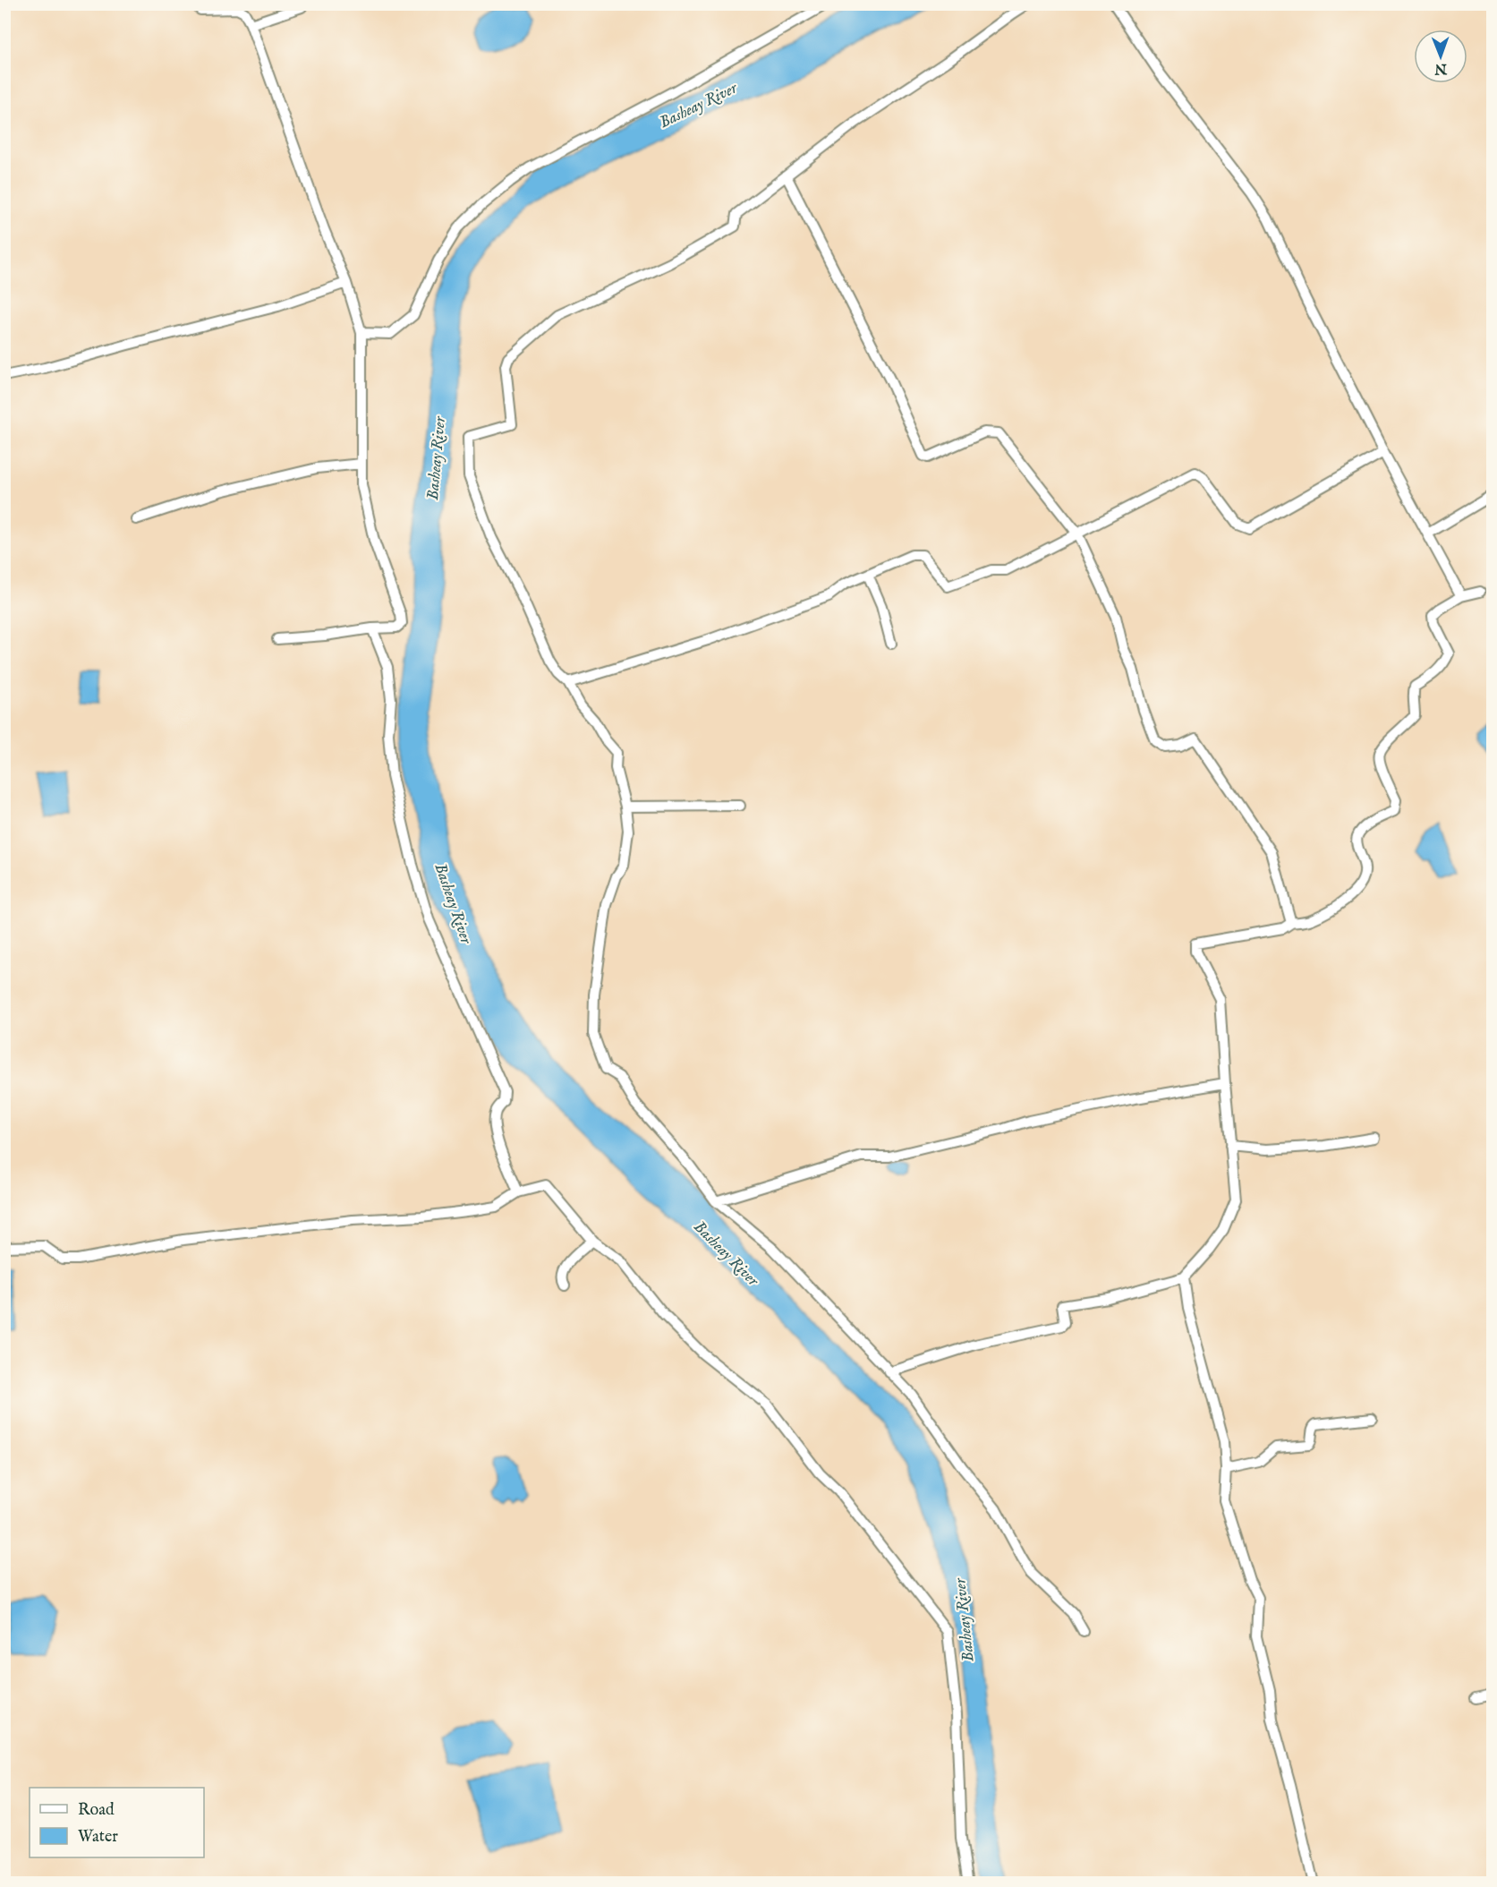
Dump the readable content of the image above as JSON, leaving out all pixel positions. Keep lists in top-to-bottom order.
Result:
{
  "water": ["Basheay River"],
  "legend": ["Road", "Water"],
  "north": "bottom"
}
